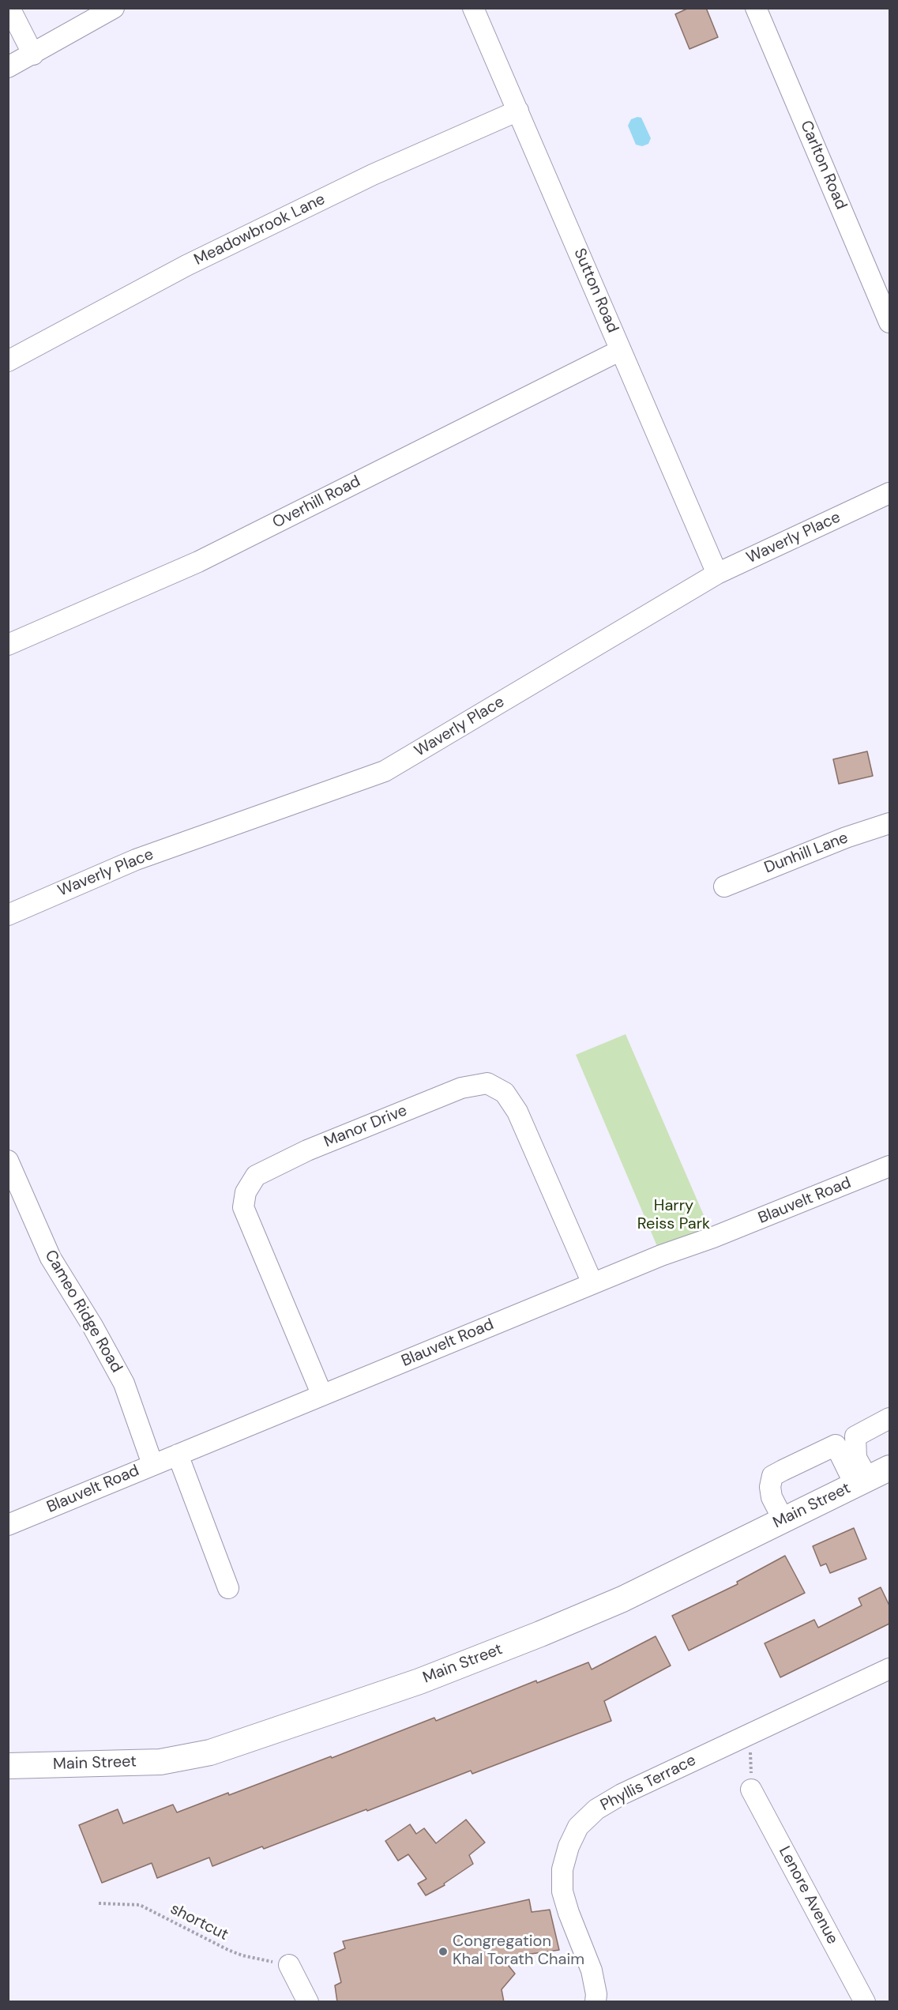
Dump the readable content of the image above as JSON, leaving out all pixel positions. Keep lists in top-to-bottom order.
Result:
{
  "streets": {
    "main road": ["Main Street"],
    "street": [
      "Carlton Road",
      "Meadowbrook Lane",
      "Sutton Road",
      "Overhill Road",
      "Waverly Place",
      "Dunhill Lane",
      "Manor Drive",
      "Blauvelt Road",
      "Cameo Ridge Road",
      "Phyllis Terrace",
      "Lenore Avenue"
    ],
    "path": ["shortcut"]
  },
  "crossings": [
    ["Meadowbrook Lane", "Sutton Road"],
    ["Sutton Road", "Overhill Road"],
    ["Sutton Road", "Waverly Place"],
    ["Manor Drive", "Blauvelt Road"],
    ["Blauvelt Road", "Cameo Ridge Road"]
  ],
  "parks": ["Harry Reiss Park"],
  "places": ["Congregation Khal Torath Chaim"]
}
